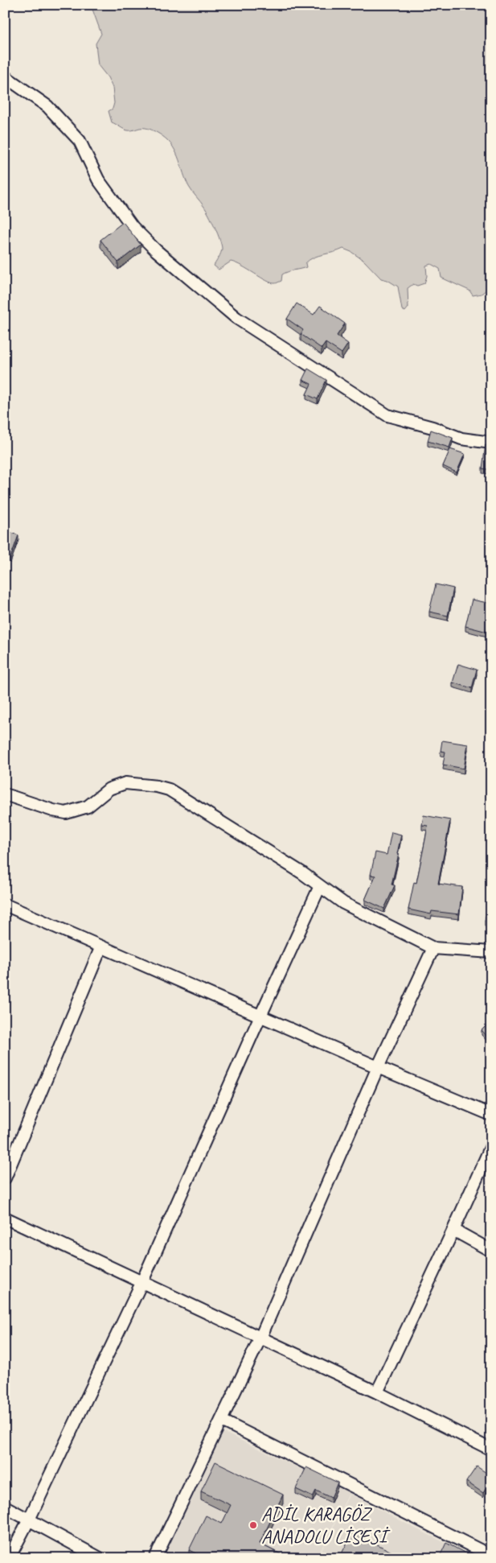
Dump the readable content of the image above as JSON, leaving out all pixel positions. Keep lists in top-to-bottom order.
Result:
{
  "places": ["ADİL KARAGÖZ ANADOLU LİSESİ"]
}
